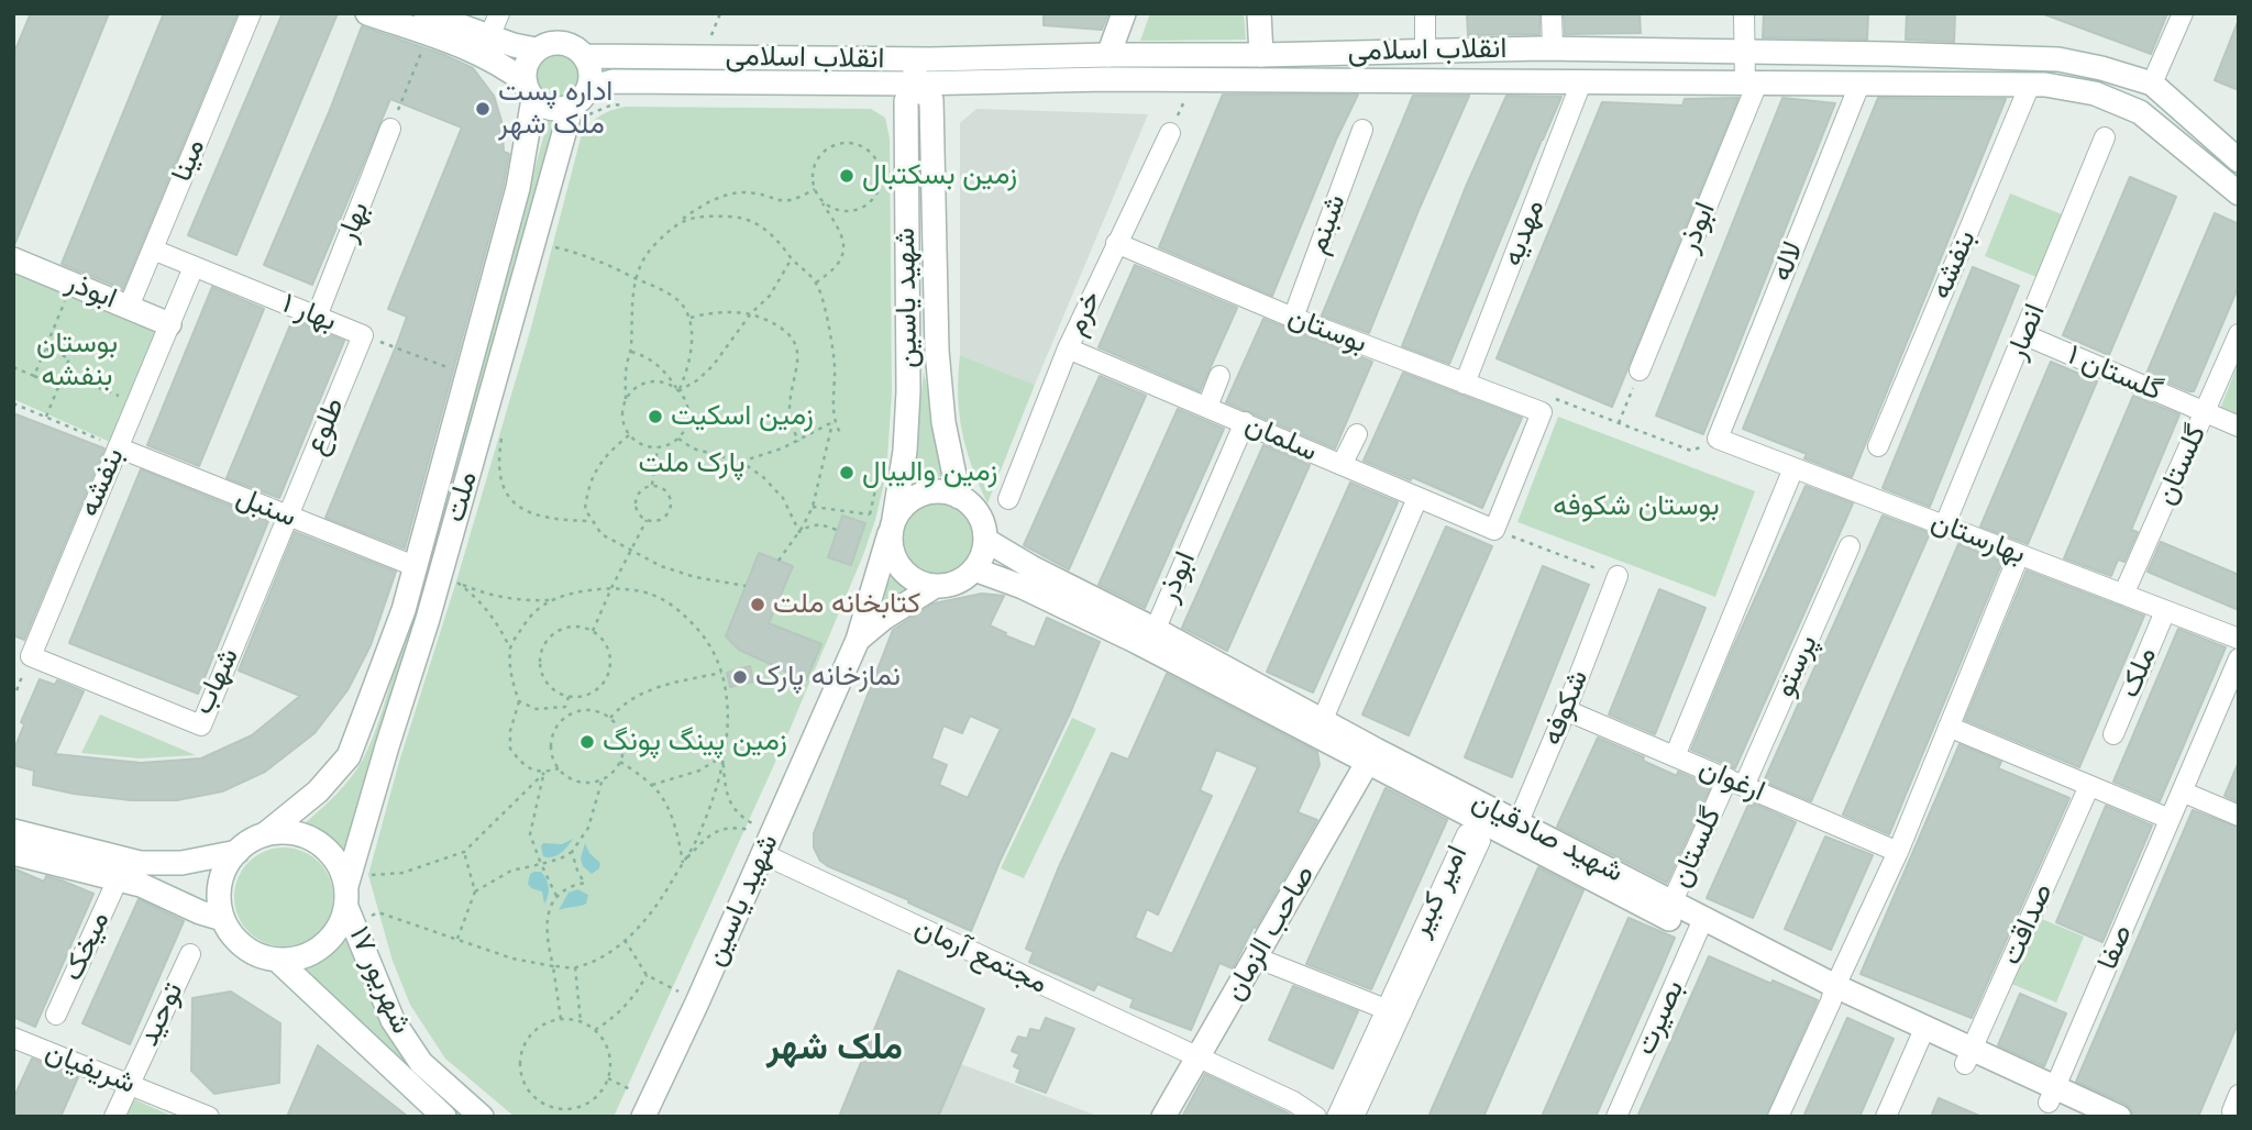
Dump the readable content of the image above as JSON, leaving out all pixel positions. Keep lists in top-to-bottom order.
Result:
{
  "streets": {
    "street": [
      "انقلاب اسلامی",
      "مینا",
      "بهار",
      "شبنم",
      "ابوذر",
      "مهدیه",
      "لاله",
      "بنفشه",
      "شهید یاسین",
      "بهار ۱",
      "خرم",
      "بوستان",
      "انصار",
      "گلستان ۱",
      "طلوع",
      "سلمان",
      "گلستان",
      "ملت",
      "سنبل",
      "بهارستان",
      "پرستو",
      "ملک",
      "شهاب",
      "شکوفه",
      "ارغوان",
      "شهید صادقیان",
      "امیر کبیر",
      "صداقت",
      "صاحب الزمان",
      "میخک",
      "صفا",
      "مجتمع آرمان",
      "۱۷ شهریور",
      "توحید",
      "بصیرت",
      "شریفیان"
    ]
  },
  "crossings": [
    ["انقلاب اسلامی", "ابوذر"],
    ["انقلاب اسلامی", "مهدیه"],
    ["انقلاب اسلامی", "لاله"],
    ["انقلاب اسلامی", "بنفشه"],
    ["انقلاب اسلامی", "شهید یاسین"],
    ["انقلاب اسلامی", "ملت"],
    ["مینا", "ابوذر"],
    ["مینا", "بهار ۱"],
    ["بهار", "بهار ۱"],
    ["شبنم", "بوستان"],
    ["ابوذر", "بنفشه"],
    ["ابوذر", "سلمان"],
    ["ابوذر", "شهید صادقیان"],
    ["مهدیه", "بوستان"],
    ["لاله", "بهارستان"],
    ["بنفشه", "بهار ۱"],
    ["بنفشه", "سنبل"],
    ["بنفشه", "شهاب"],
    ["شهید یاسین", "شهید صادقیان"],
    ["شهید یاسین", "مجتمع آرمان"],
    ["بهار ۱", "طلوع"],
    ["بهار ۱", "ملت"],
    ["خرم", "بوستان"],
    ["خرم", "سلمان"],
    ["انصار", "گلستان ۱"],
    ["انصار", "بهارستان"],
    ["گلستان ۱", "گلستان"],
    ["طلوع", "سنبل"],
    ["طلوع", "شهاب"],
    ["گلستان", "بهارستان"],
    ["گلستان", "پرستو"],
    ["گلستان", "ارغوان"],
    ["گلستان", "شهید صادقیان"],
    ["ملت", "سنبل"],
    ["ملت", "۱۷ شهریور"],
    ["سنبل", "شهاب"],
    ["بهارستان", "ملک"],
    ["پرستو", "ارغوان"],
    ["شکوفه", "ارغوان"],
    ["شکوفه", "شهید صادقیان"],
    ["شهید صادقیان", "صداقت"],
    ["شهید صادقیان", "صاحب الزمان"],
    ["شهید صادقیان", "صفا"],
    ["شهید صادقیان", "بصیرت"],
    ["صاحب الزمان", "مجتمع آرمان"],
    ["توحید", "شریفیان"]
  ],
  "districts": ["ملک شهر"],
  "parks": ["بوستان بنفشه", "پارک ملت", "بوستان شکوفه"],
  "places": [
    "اداره پست ملک شهر",
    "زمین بسکتبال",
    "زمین اسکیت",
    "زمین والیبال",
    "کتابخانه ملت",
    "نمازخانه پارک",
    "زمین پینگ پونگ"
  ]
}
